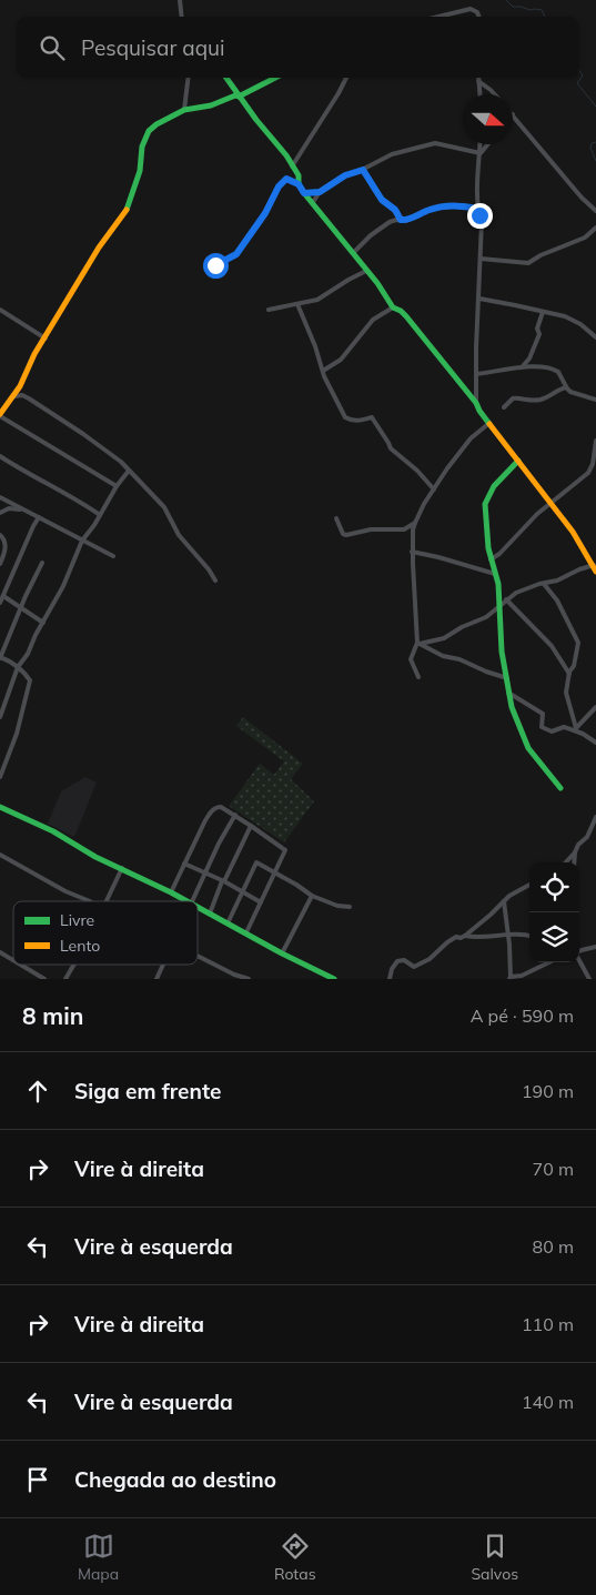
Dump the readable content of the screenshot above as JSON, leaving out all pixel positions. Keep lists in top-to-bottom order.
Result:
{
  "legend": ["Livre", "Lento"],
  "north": "right",
  "page": {
    "search": "Pesquisar aqui",
    "heading": ["8 min", "A pé · 590 m"],
    "list": [
      ["Siga em frente", "190 m"],
      ["Vire à direita", "70 m"],
      ["Vire à esquerda", "80 m"],
      ["Vire à direita", "110 m"],
      ["Vire à esquerda", "140 m"],
      "Chegada ao destino"
    ],
    "nav": ["Mapa", "Rotas", "Salvos"]
  }
}
